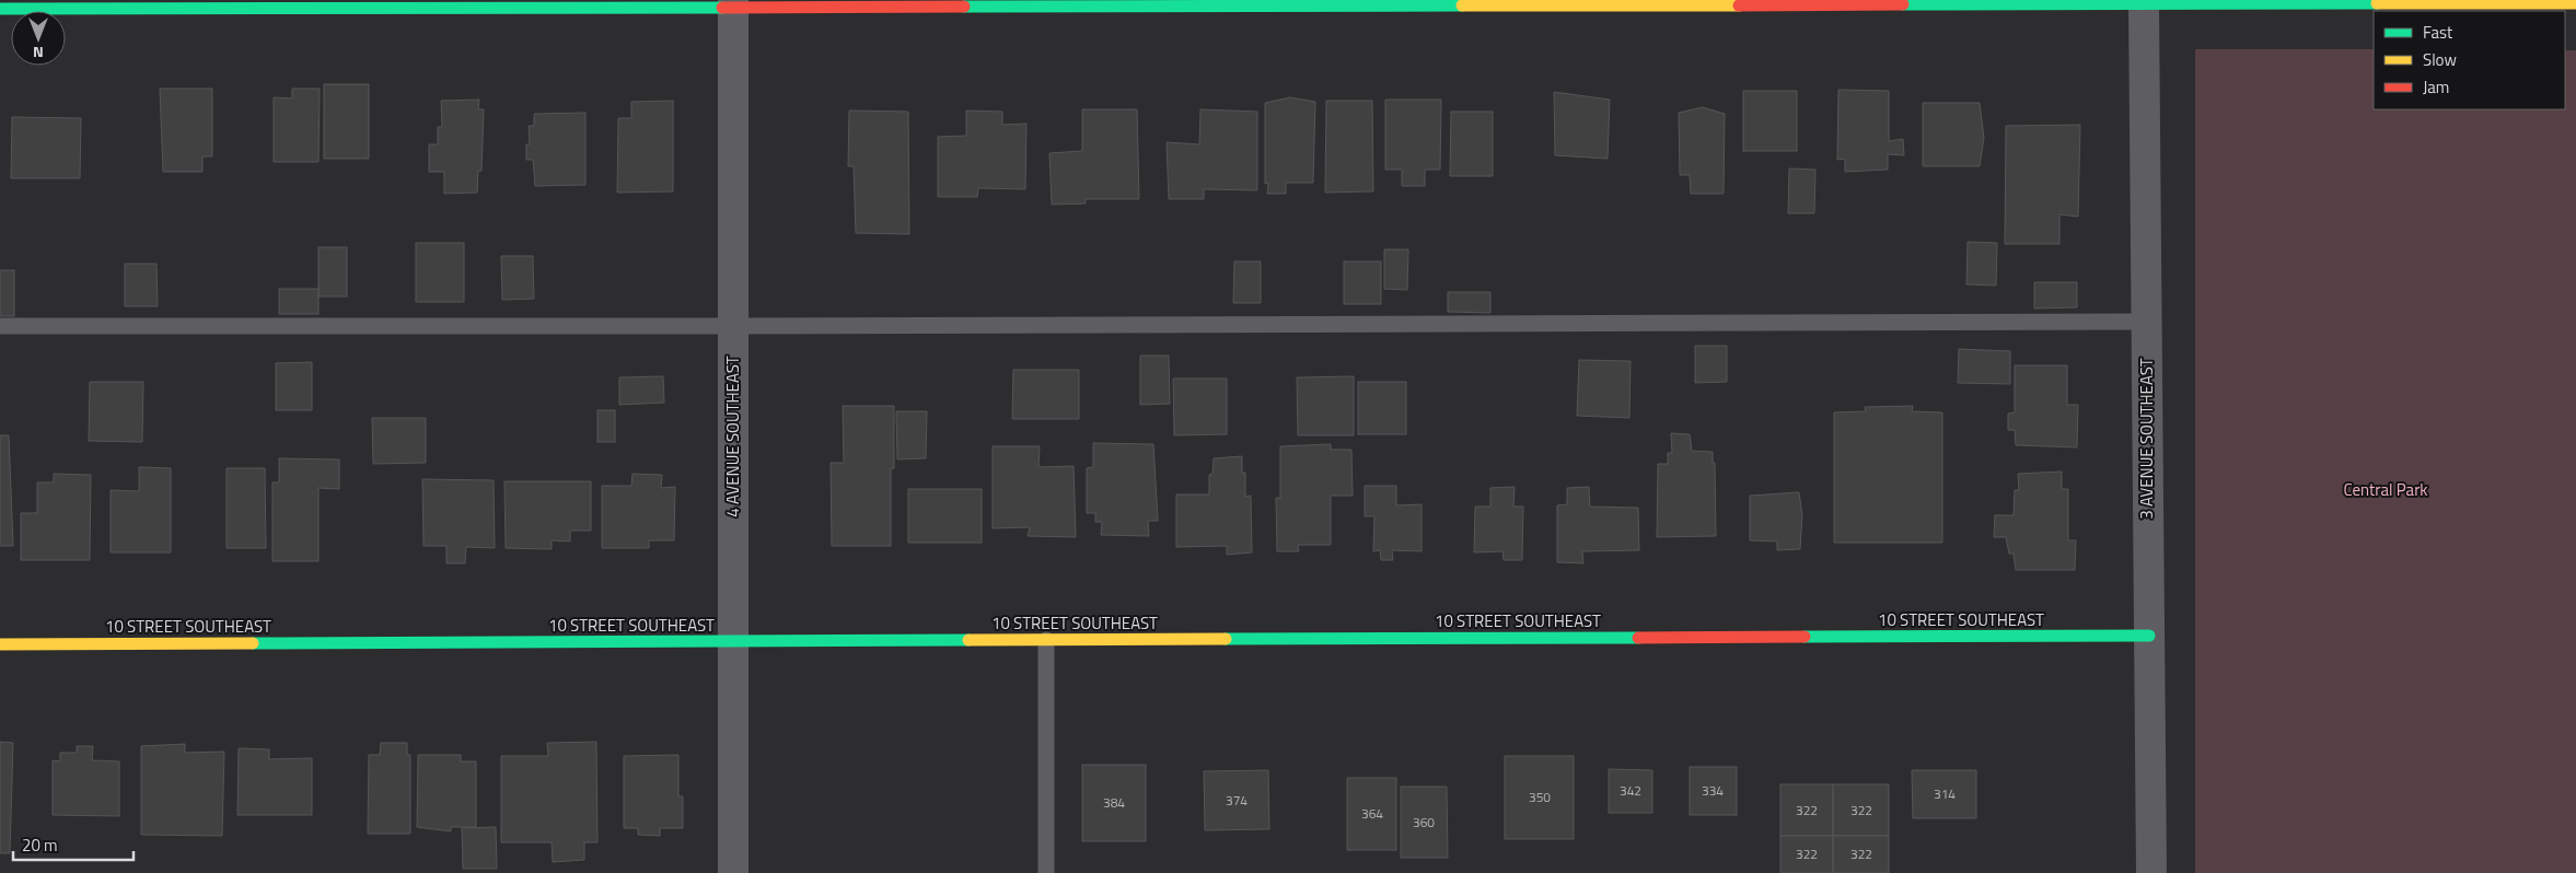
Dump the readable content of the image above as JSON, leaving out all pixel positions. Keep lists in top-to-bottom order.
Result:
{
  "streets": {
    "street": ["4 AVENUE SOUTHEAST", "3 AVENUE SOUTHEAST", "10 STREET SOUTHEAST"]
  },
  "crossings": [
    ["4 AVENUE SOUTHEAST", "10 STREET SOUTHEAST"],
    ["3 AVENUE SOUTHEAST", "10 STREET SOUTHEAST"]
  ],
  "parks": ["Central Park"],
  "house_numbers": [
    "342",
    "334",
    "314",
    "350",
    "374",
    "384",
    "322",
    "322",
    "364",
    "360",
    "322",
    "322"
  ],
  "legend": ["Fast", "Slow", "Jam"],
  "scale_bar": "20 m",
  "north": "bottom"
}
